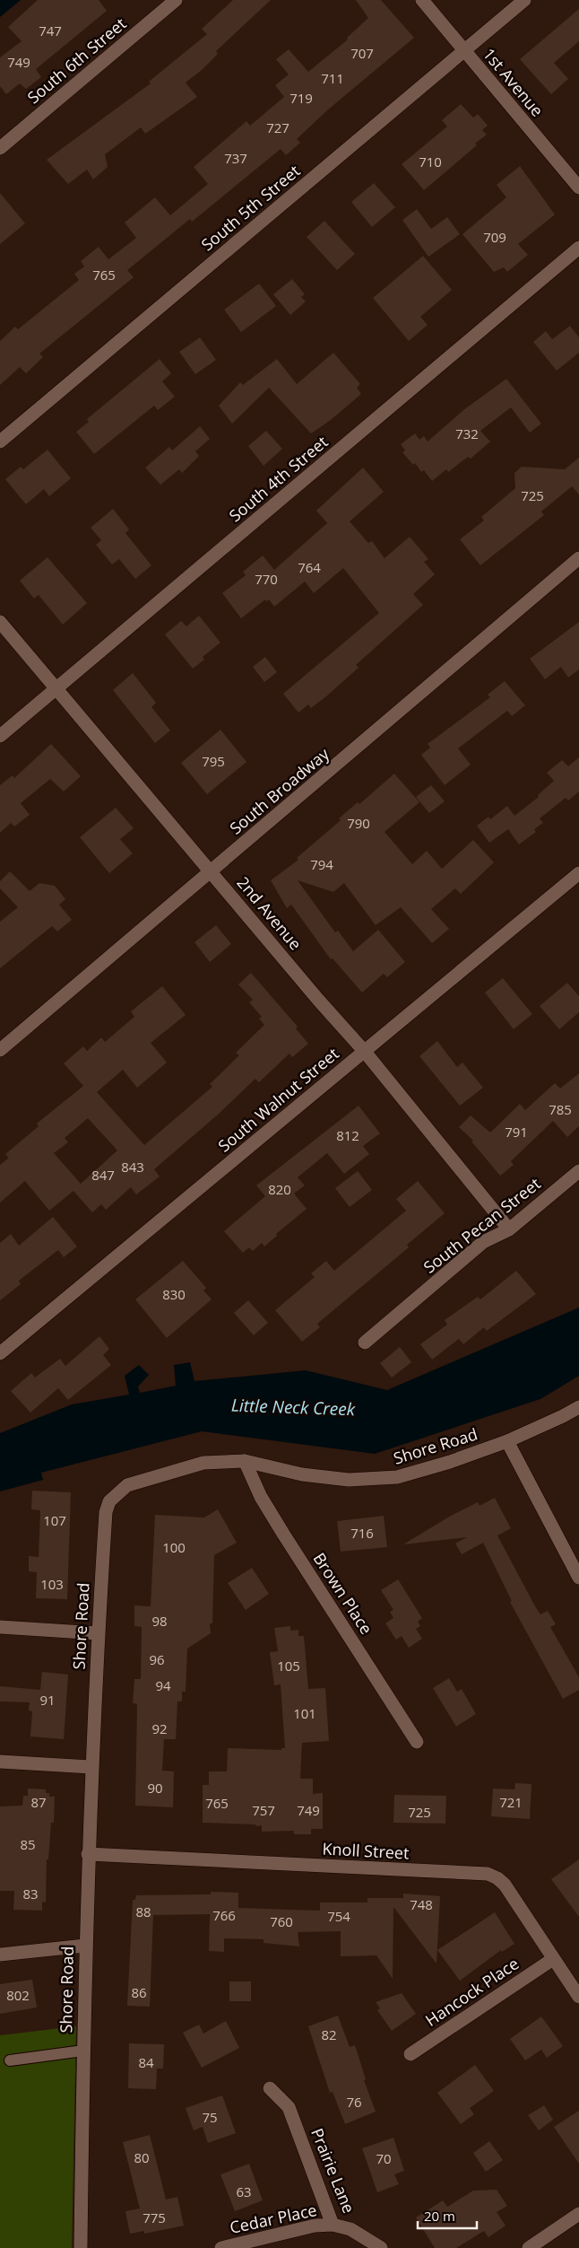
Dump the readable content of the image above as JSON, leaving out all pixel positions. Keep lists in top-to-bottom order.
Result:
{
  "streets": {
    "street": [
      "South 6th Street",
      "1st Avenue",
      "South 5th Street",
      "South 4th Street",
      "South Broadway",
      "2nd Avenue",
      "South Walnut Street",
      "South Pecan Street",
      "Shore Road",
      "Brown Place",
      "Knoll Street",
      "Hancock Place",
      "Prairie Lane",
      "Cedar Place"
    ]
  },
  "crossings": [
    ["1st Avenue", "South 5th Street"],
    ["South 4th Street", "2nd Avenue"],
    ["South Broadway", "2nd Avenue"],
    ["2nd Avenue", "South Walnut Street"],
    ["2nd Avenue", "South Pecan Street"],
    ["Shore Road", "Brown Place"],
    ["Shore Road", "Knoll Street"],
    ["Knoll Street", "Hancock Place"],
    ["Prairie Lane", "Cedar Place"]
  ],
  "water": ["Little Neck Creek"],
  "house_numbers": [
    "747",
    "707",
    "749",
    "711",
    "719",
    "727",
    "737",
    "710",
    "709",
    "765",
    "732",
    "725",
    "764",
    "770",
    "795",
    "790",
    "794",
    "785",
    "791",
    "812",
    "843",
    "847",
    "820",
    "830",
    "107",
    "716",
    "100",
    "103",
    "98",
    "96",
    "105",
    "94",
    "91",
    "101",
    "92",
    "90",
    "87",
    "721",
    "765",
    "757",
    "749",
    "725",
    "85",
    "83",
    "748",
    "88",
    "766",
    "754",
    "760",
    "86",
    "802",
    "82",
    "84",
    "76",
    "75",
    "80",
    "70",
    "63",
    "775"
  ],
  "scale_bar": "20 m"
}
